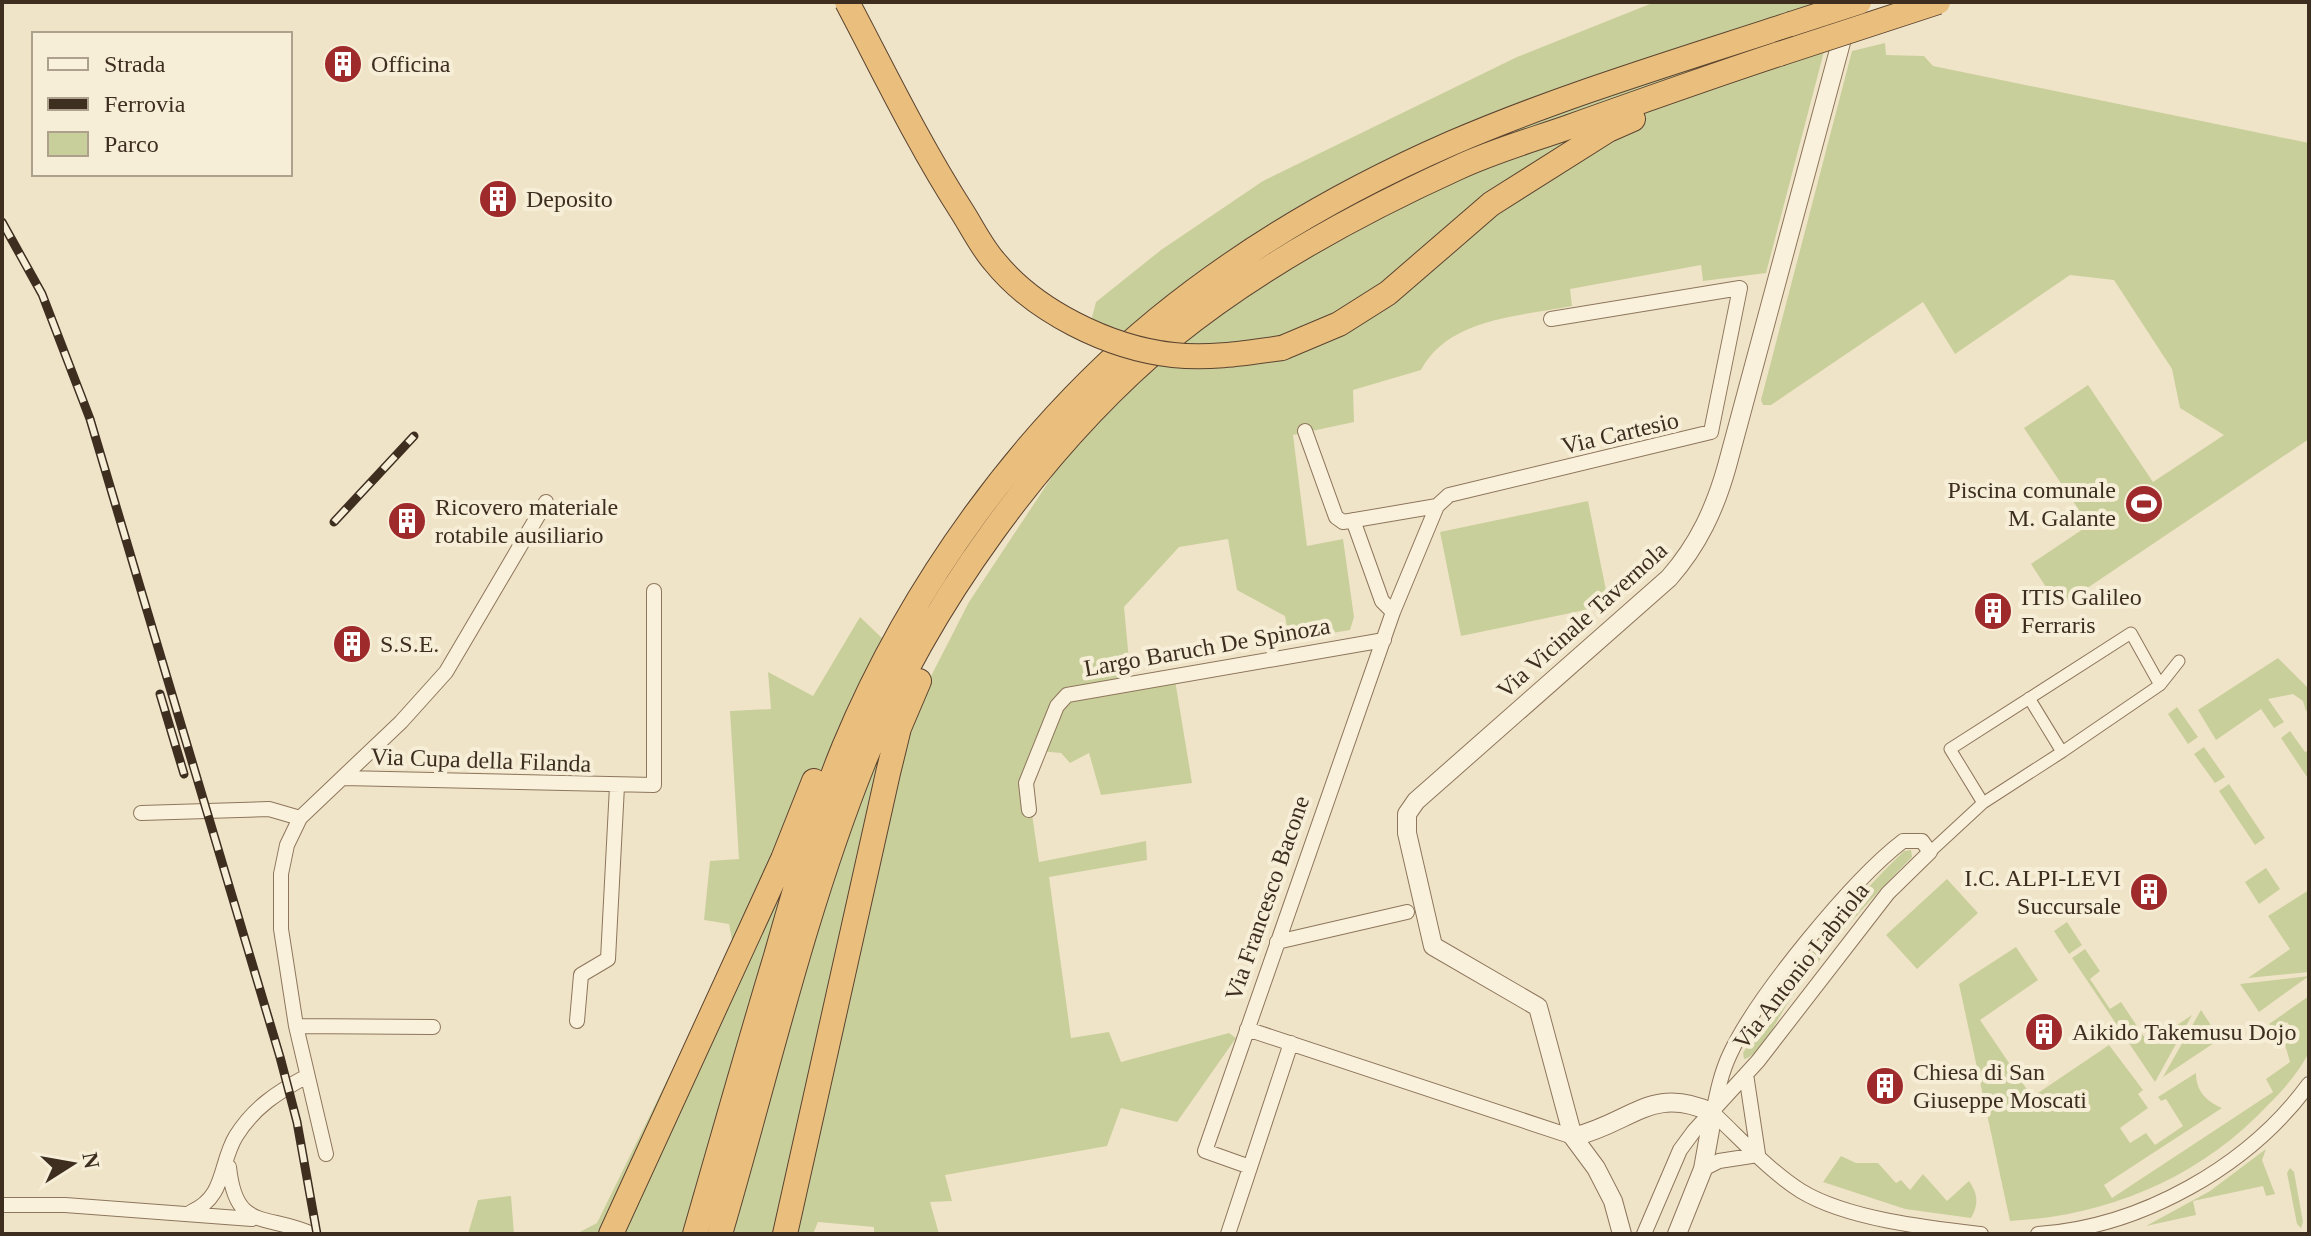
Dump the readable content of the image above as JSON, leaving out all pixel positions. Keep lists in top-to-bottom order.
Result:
{
  "streets": {
    "street": [
      "Via Cartesio",
      "Via Vicinale Tavernola",
      "Largo Baruch De Spinoza",
      "Via Cupa della Filanda",
      "Via Francesco Bacone",
      "Via Antonio Labriola"
    ]
  },
  "crossings": [
    ["Via Cartesio", "Via Francesco Bacone"],
    ["Via Vicinale Tavernola", "Via Francesco Bacone"],
    ["Largo Baruch De Spinoza", "Via Francesco Bacone"]
  ],
  "places": {
    "building": [
      "Officina",
      "Deposito",
      "Ricovero materiale rotabile ausiliario",
      "ITIS Galileo Ferraris",
      "S.S.E.",
      "I.C. ALPI-LEVI Succursale",
      "Aikido Takemusu Dojo",
      "Chiesa di San Giuseppe Moscati"
    ],
    "sports": ["Piscina comunale M. Galante"]
  },
  "legend": ["Strada", "Ferrovia", "Parco"],
  "north": "right"
}
